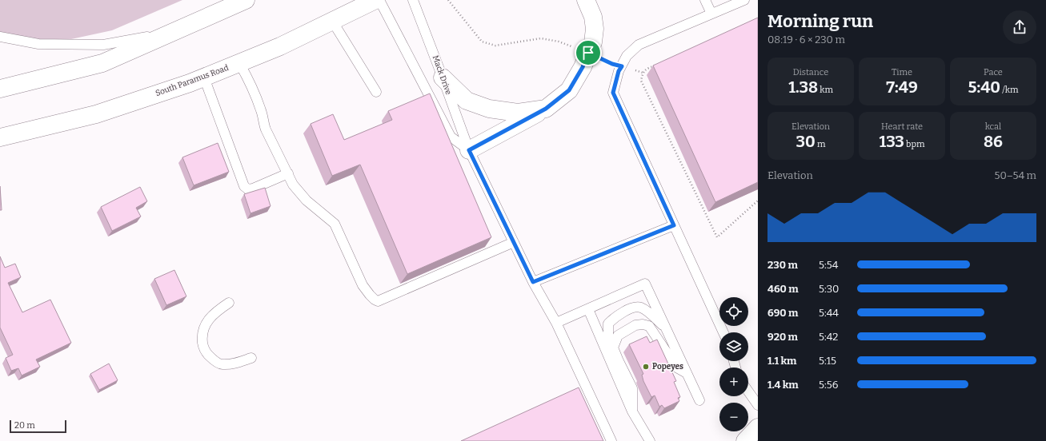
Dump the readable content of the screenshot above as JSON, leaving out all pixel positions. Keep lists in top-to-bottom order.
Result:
{
  "streets": {
    "main road": ["South Paramus Road"],
    "lane": ["Mack Drive"]
  },
  "places": ["Popeyes"],
  "scale_bar": "20 m",
  "page": {
    "heading": ["Morning run", "08:19 · 6 × 230 m"],
    "stats": [
      ["Distance", "1.38 km"],
      ["Time", "7:49"],
      ["Pace", "5:40 /km"],
      ["Elevation", "30 m"],
      ["Heart rate", "133 bpm"],
      ["kcal", "86"]
    ],
    "chart": ["Elevation", "50–54 m"],
    "list": [
      {
        "name": "230 m",
        "note": "5:54"
      },
      {
        "name": "460 m",
        "note": "5:30"
      },
      {
        "name": "690 m",
        "note": "5:44"
      },
      {
        "name": "920 m",
        "note": "5:42"
      },
      {
        "name": "1.1 km",
        "note": "5:15"
      },
      {
        "name": "1.4 km",
        "note": "5:56"
      }
    ],
    "map_buttons": ["+", "−"],
    "scale": "20 m"
  }
}
